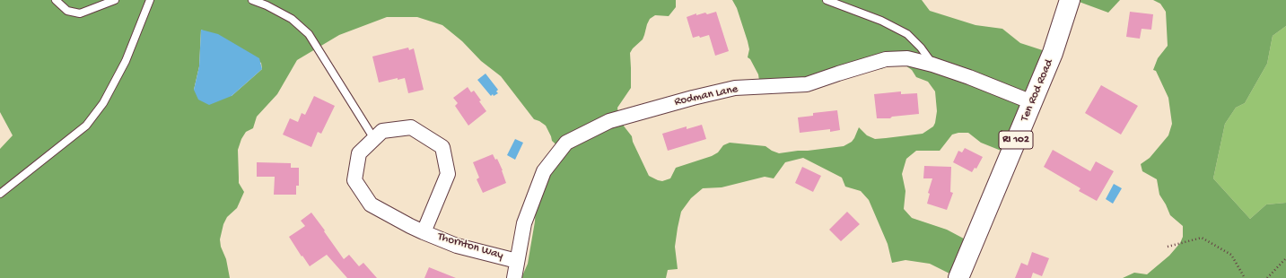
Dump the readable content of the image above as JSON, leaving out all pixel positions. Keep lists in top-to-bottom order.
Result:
{
  "streets": {
    "main road": ["Ten Rod Road", "RI 102"],
    "street": ["Rodman Lane", "Thornton Way"]
  },
  "crossings": [
    ["Ten Rod Road", "Rodman Lane"],
    ["Rodman Lane", "Thornton Way"]
  ]
}
